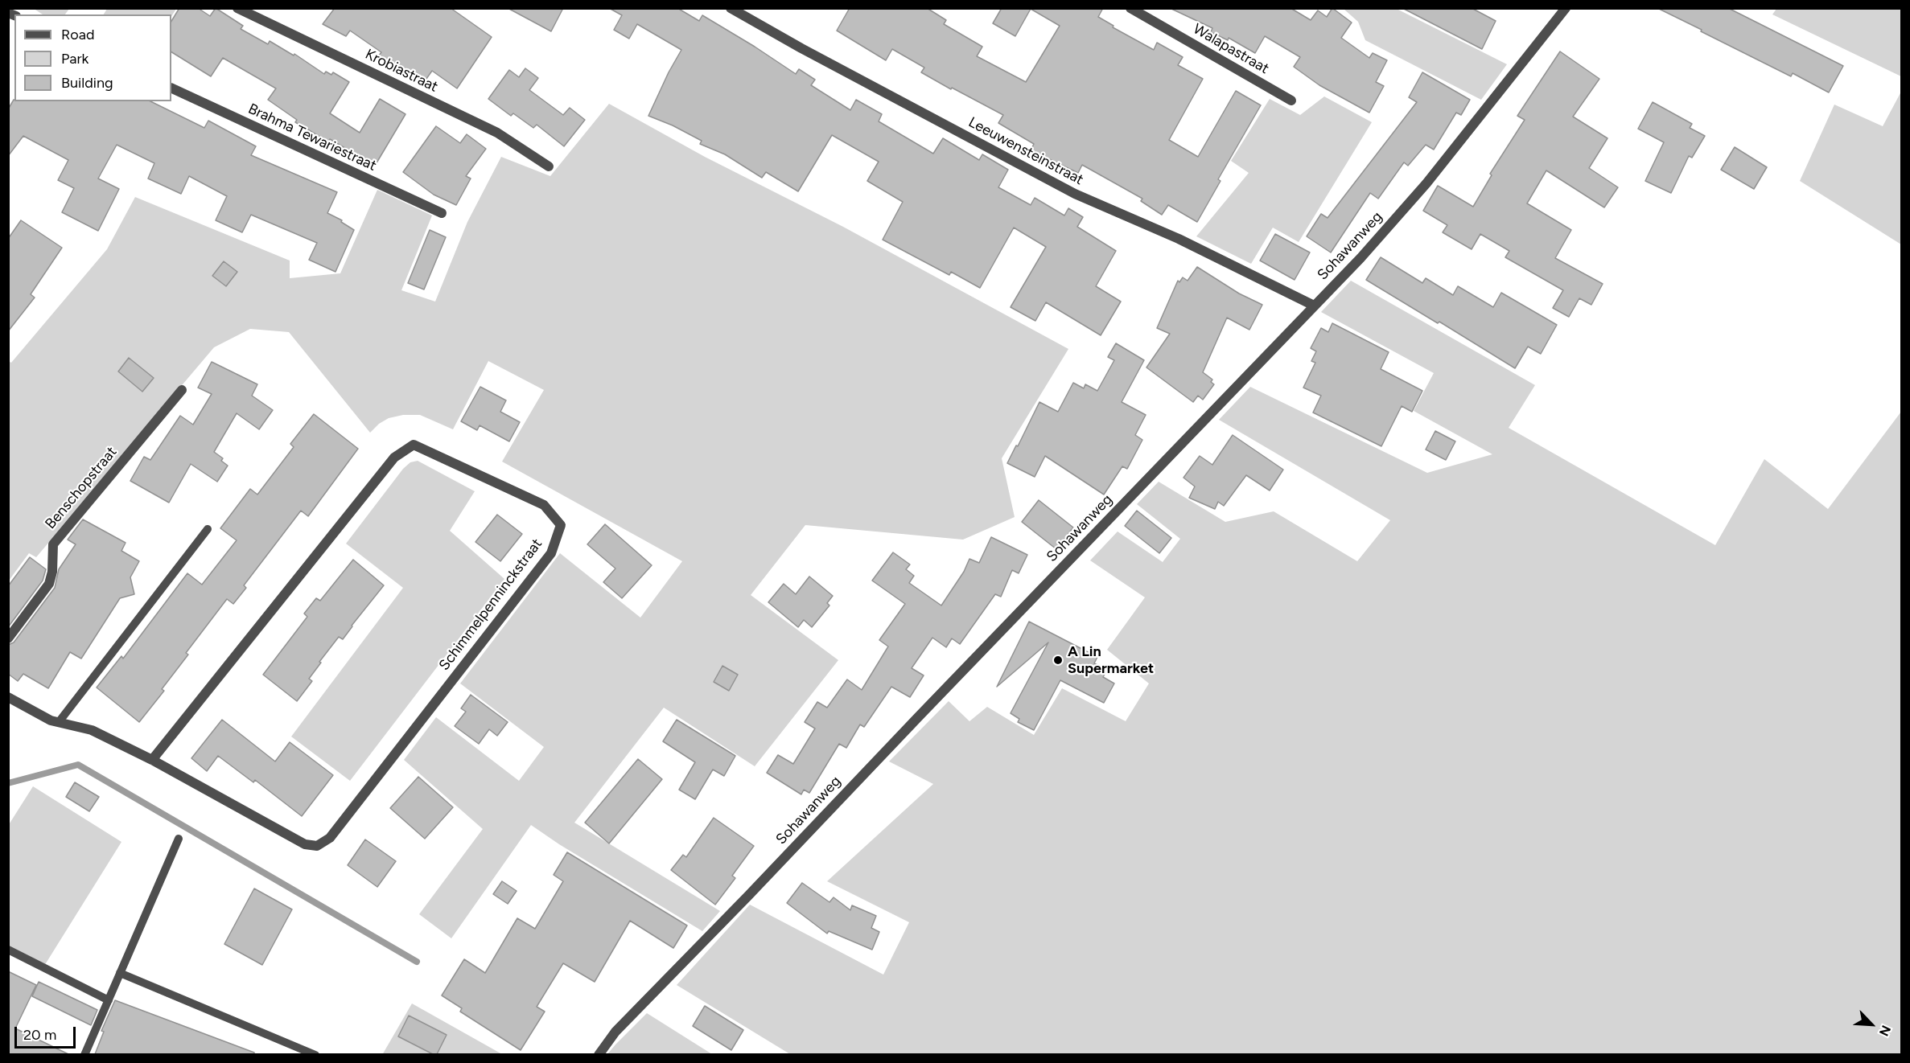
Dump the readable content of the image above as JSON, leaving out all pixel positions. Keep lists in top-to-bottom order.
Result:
{
  "streets": {
    "street": [
      "Walapastraat",
      "Krobiastraat",
      "Brahma Tewariestraat",
      "Leeuwensteinstraat",
      "Sohawanweg",
      "Benschopstraat",
      "Schimmelpenninckstraat"
    ]
  },
  "crossings": [
    ["Leeuwensteinstraat", "Sohawanweg"]
  ],
  "places": ["A Lin Supermarket"],
  "legend": ["Road", "Park", "Building"],
  "scale_bar": "20 m",
  "north": "bottom right"
}
